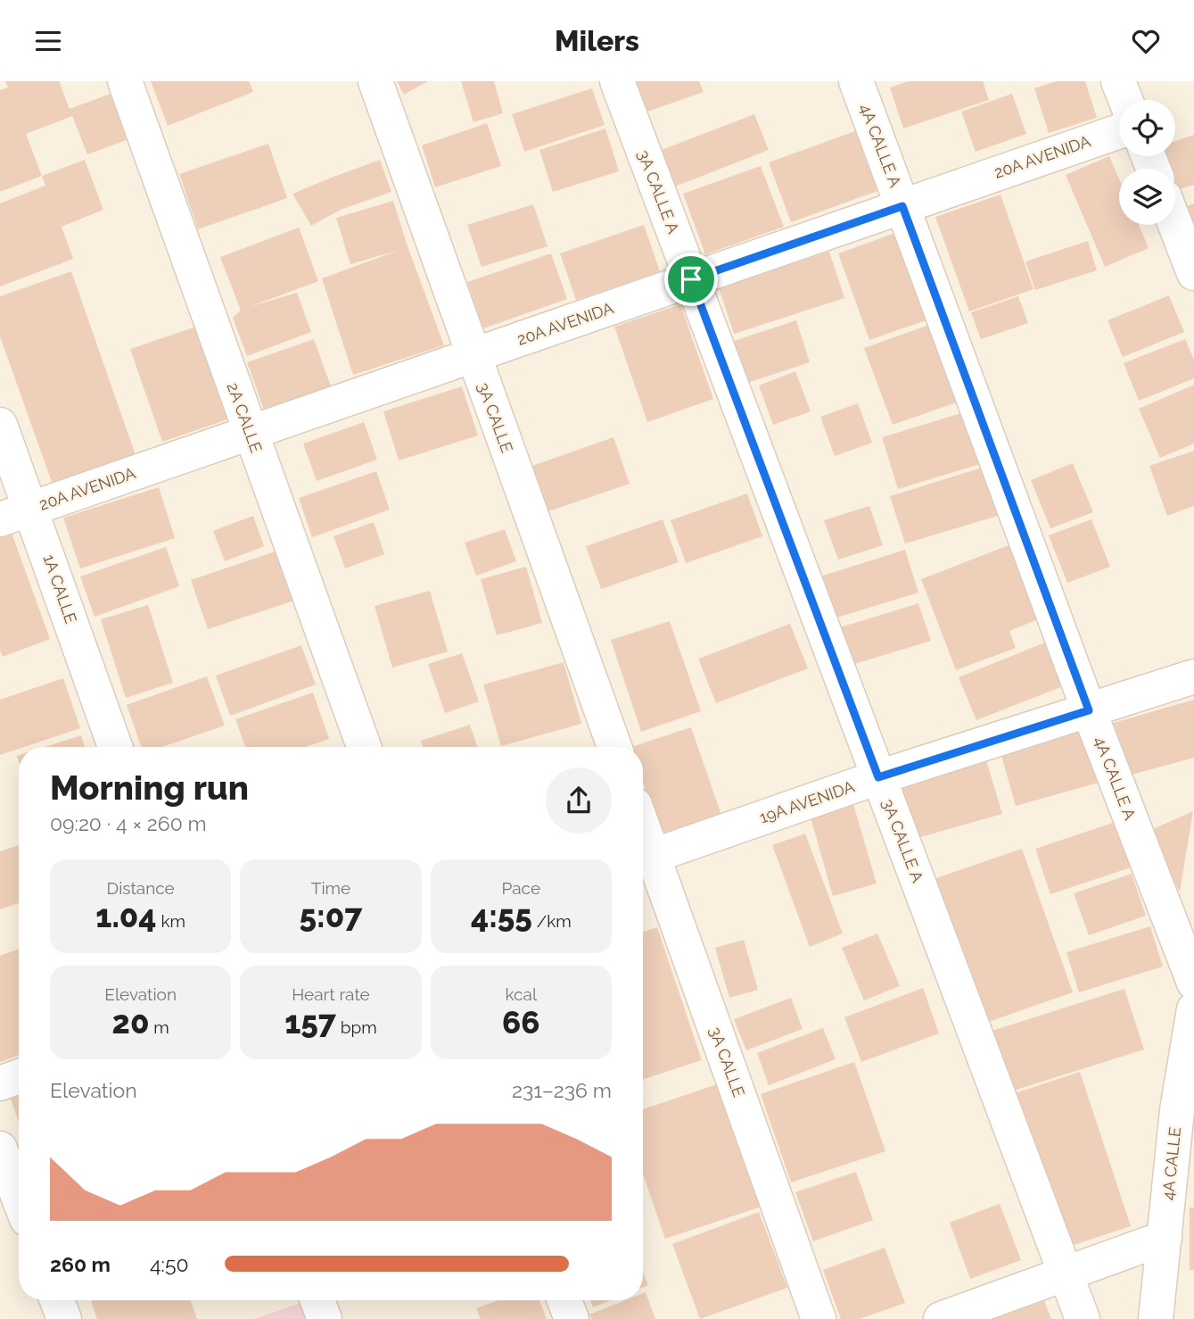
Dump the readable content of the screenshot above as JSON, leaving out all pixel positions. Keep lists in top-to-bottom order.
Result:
{
  "streets": {
    "street": [
      "4A CALLE A",
      "20A AVENIDA",
      "3A CALLE A",
      "2A CALLE",
      "3A CALLE",
      "1A CALLE",
      "19A AVENIDA",
      "4A CALLE"
    ]
  },
  "crossings": [
    ["4A CALLE A", "20A AVENIDA"],
    ["4A CALLE A", "19A AVENIDA"],
    ["20A AVENIDA", "3A CALLE A"],
    ["20A AVENIDA", "2A CALLE"],
    ["20A AVENIDA", "3A CALLE"],
    ["20A AVENIDA", "1A CALLE"],
    ["3A CALLE A", "19A AVENIDA"],
    ["3A CALLE", "19A AVENIDA"]
  ],
  "page": {
    "header": "Milers",
    "heading": ["Morning run", "09:20 · 4 × 260 m"],
    "stats": [
      ["Distance", "1.04 km"],
      ["Time", "5:07"],
      ["Pace", "4:55 /km"],
      ["Elevation", "20 m"],
      ["Heart rate", "157 bpm"],
      ["kcal", "66"]
    ],
    "chart": ["Elevation", "231–236 m"],
    "list": [
      {
        "name": "260 m",
        "note": "4:50"
      }
    ]
  }
}
